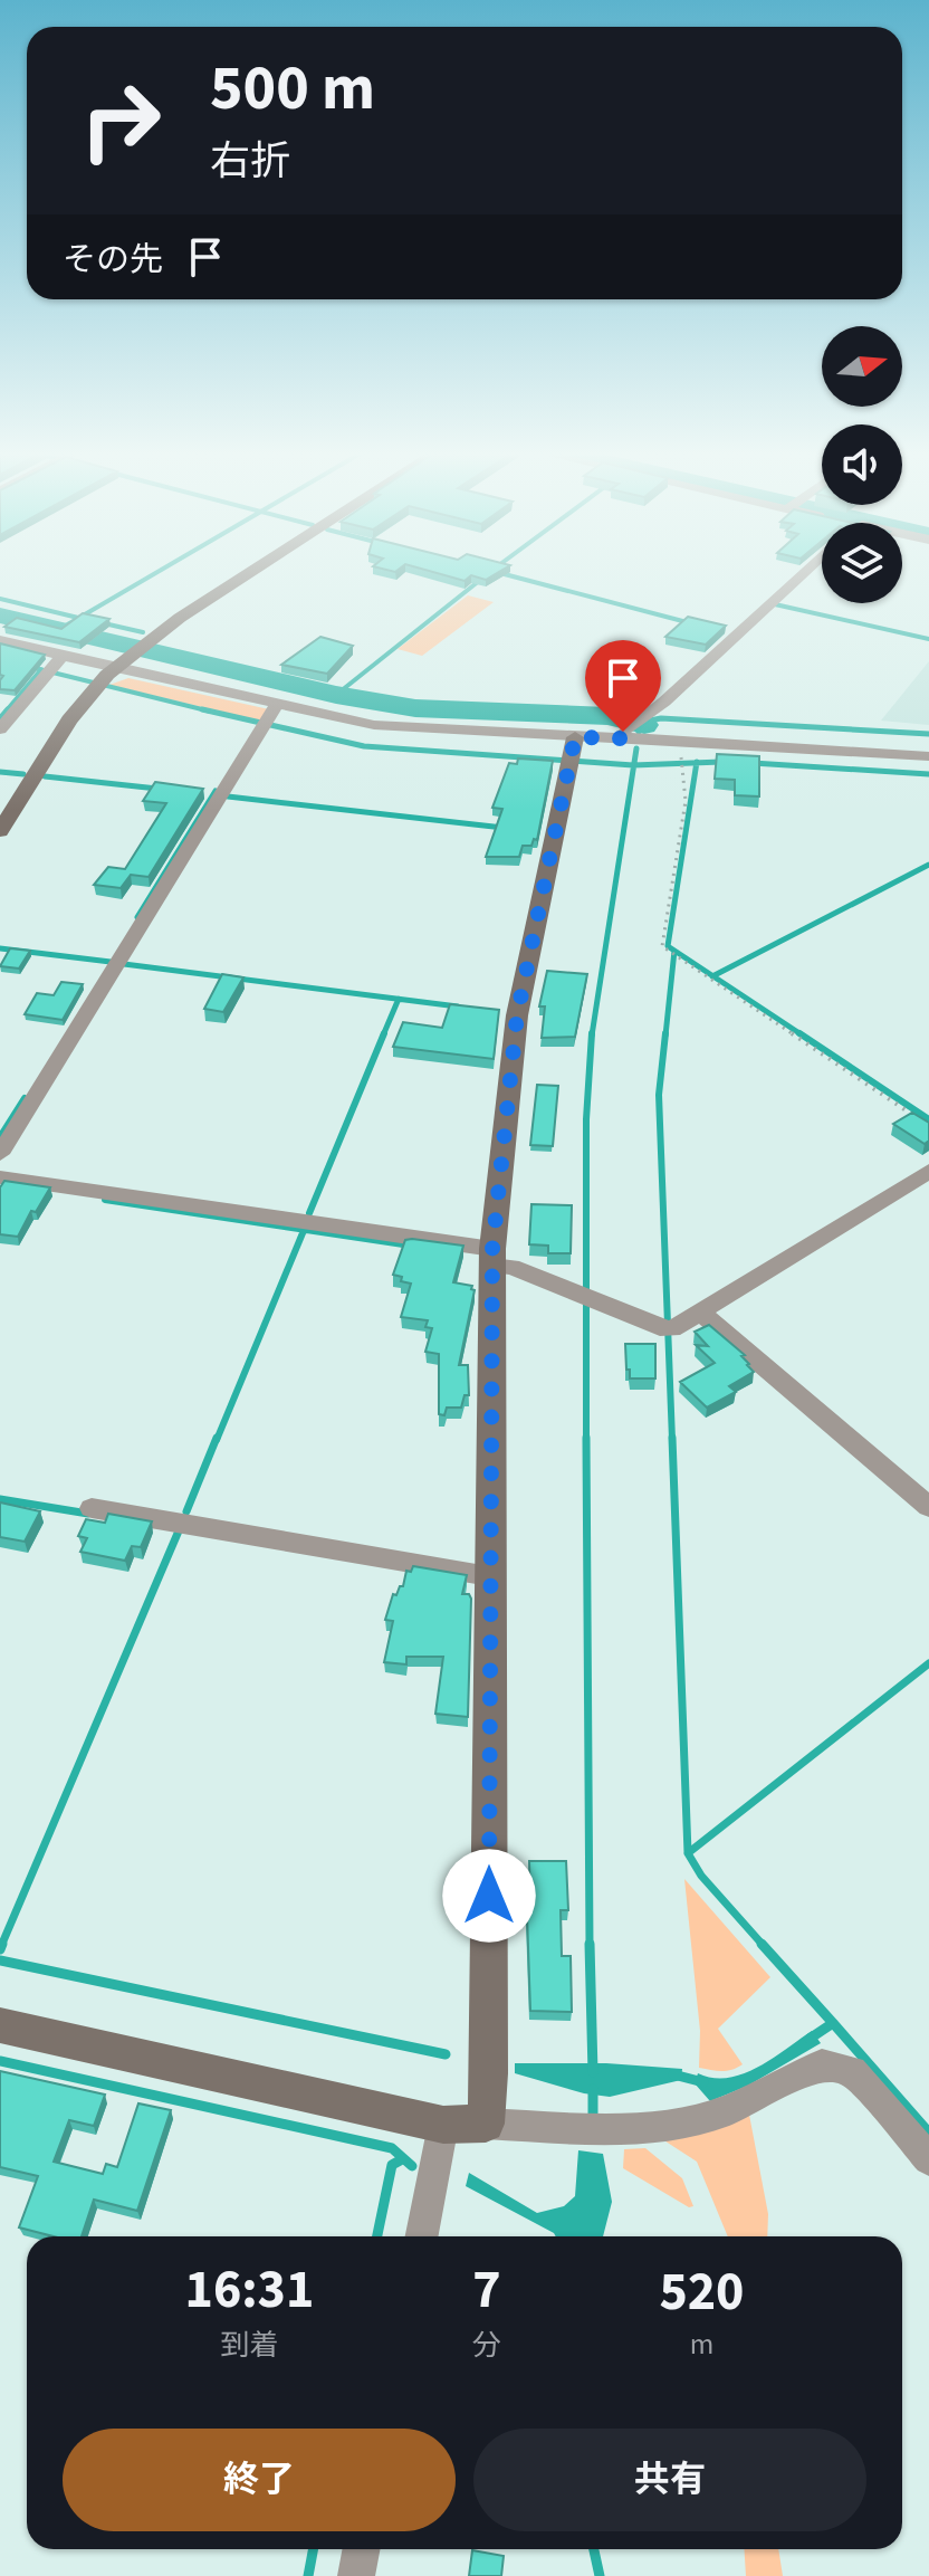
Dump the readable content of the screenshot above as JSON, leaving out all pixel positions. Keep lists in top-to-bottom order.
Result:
{
  "north": "right",
  "page": {
    "turn": ["500 m", "右折"],
    "then": "その先",
    "eta": [
      "16:31",
      "到着",
      "7",
      "分",
      "520",
      "m"
    ],
    "buttons": ["終了", "共有"]
  }
}
